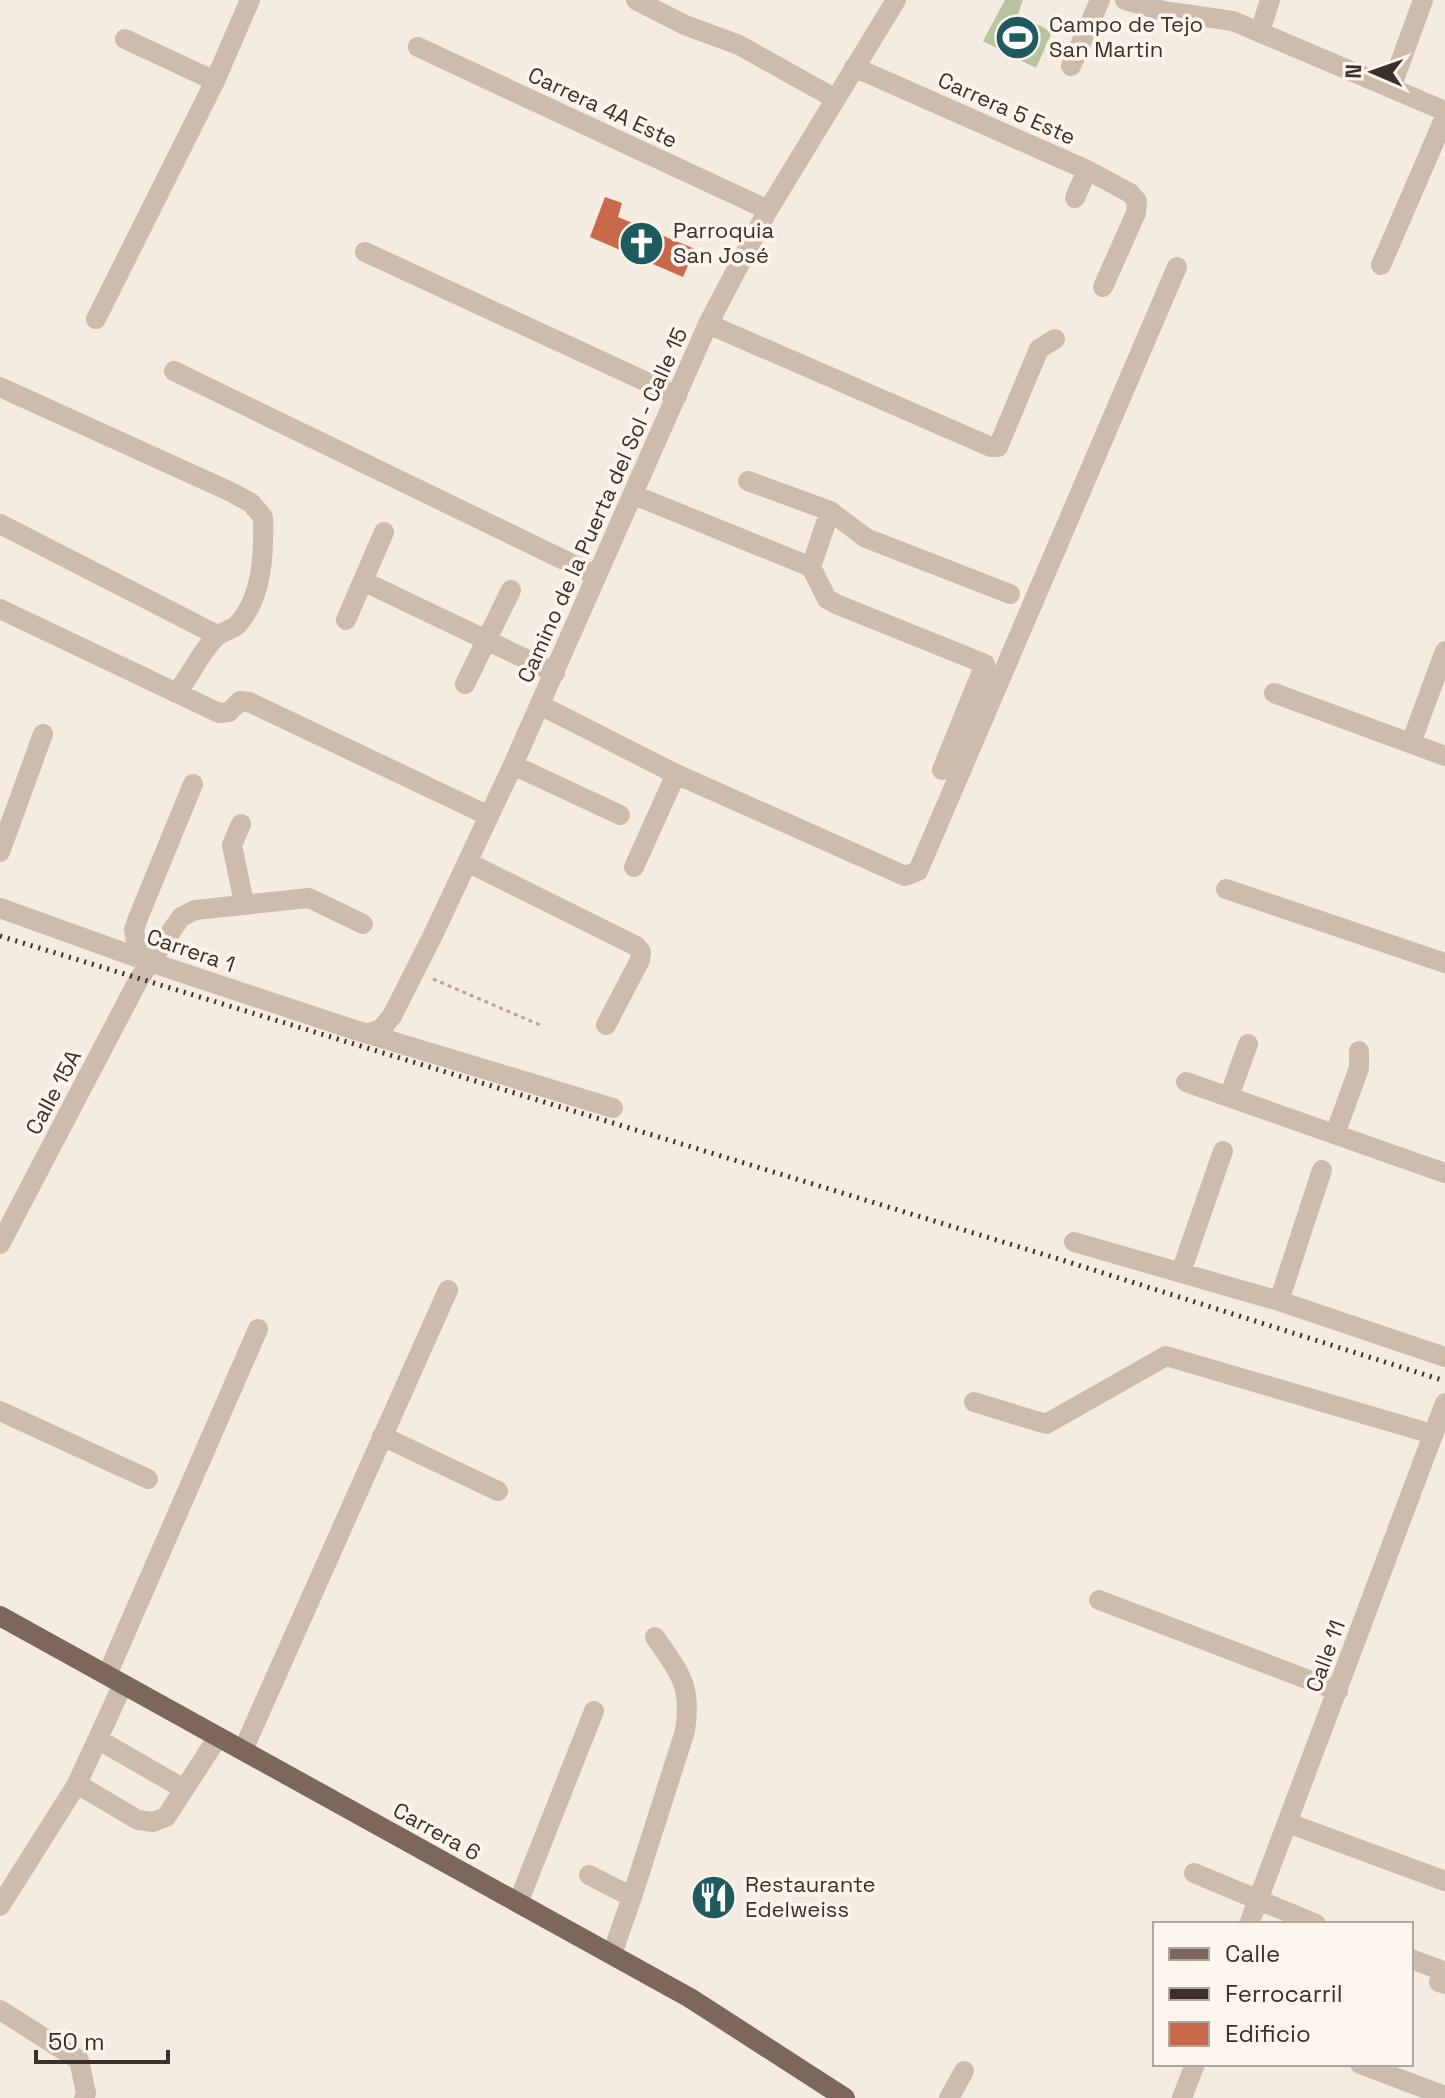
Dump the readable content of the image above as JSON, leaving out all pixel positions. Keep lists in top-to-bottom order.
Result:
{
  "streets": {
    "main road": ["Carrera 6"],
    "street": [
      "Carrera 4A Este",
      "Carrera 5 Este",
      "Camino de la Puerta del Sol - Calle 15",
      "Carrera 1",
      "Calle 15A",
      "Calle 11"
    ]
  },
  "crossings": [
    ["Carrera 4A Este", "Camino de la Puerta del Sol - Calle 15"],
    ["Carrera 5 Este", "Camino de la Puerta del Sol - Calle 15"],
    ["Camino de la Puerta del Sol - Calle 15", "Carrera 1"],
    ["Carrera 1", "Calle 15A"]
  ],
  "places": {
    "sports": ["Campo de Tejo San Martin"],
    "church": ["Parroquia San José"],
    "restaurant": ["Restaurante Edelweiss"]
  },
  "legend": ["Calle", "Ferrocarril", "Edificio"],
  "scale_bar": "50 m",
  "north": "left"
}
